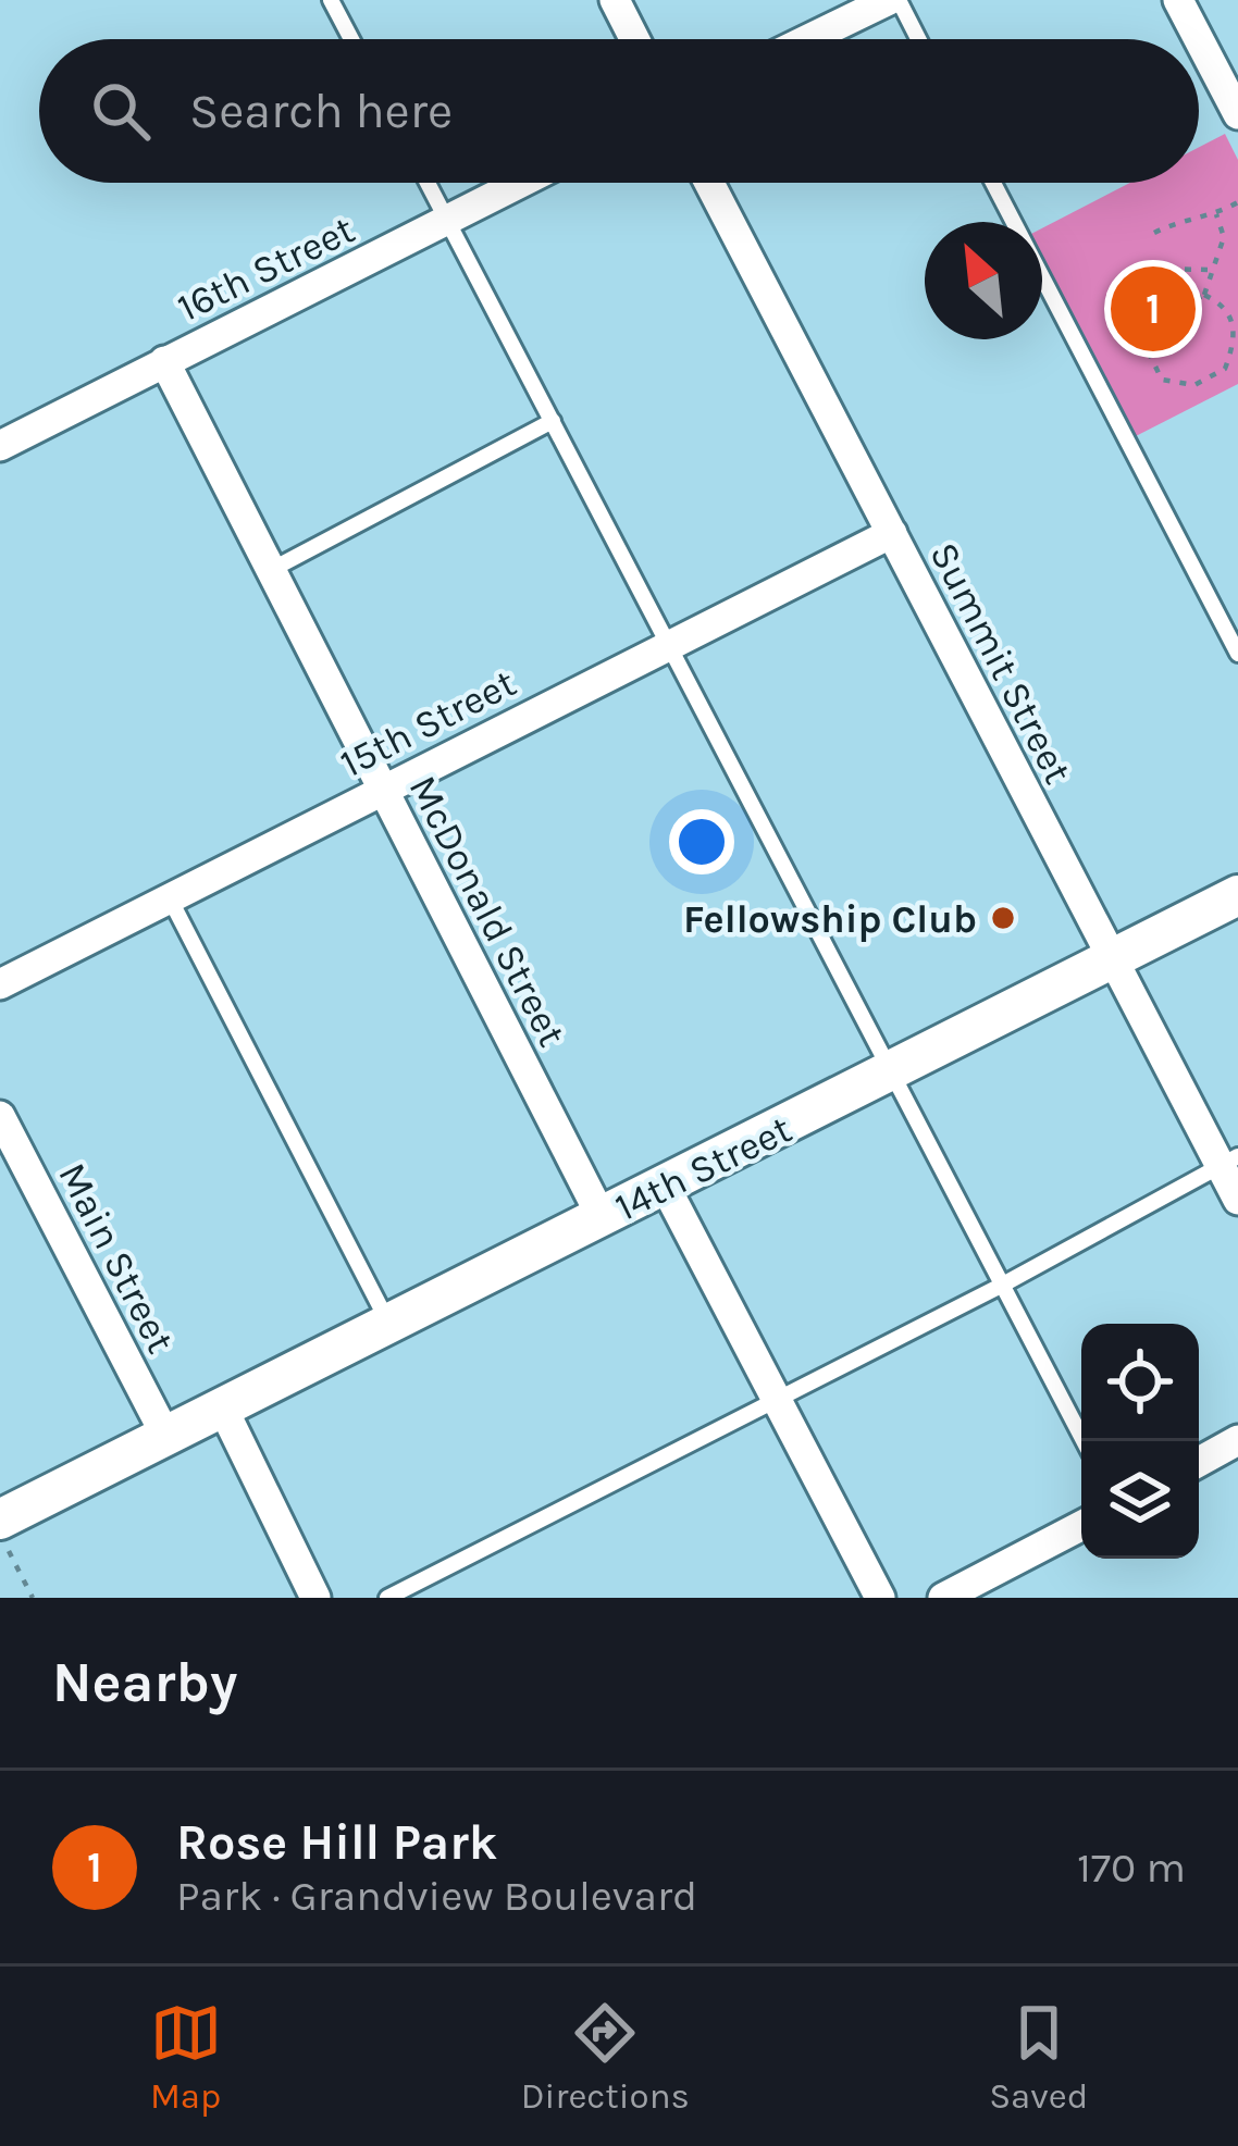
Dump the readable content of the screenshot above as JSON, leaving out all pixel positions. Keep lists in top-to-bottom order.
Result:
{
  "streets": {
    "main road": ["14th Street"],
    "street": [
      "16th Street",
      "Summit Street",
      "15th Street",
      "McDonald Street",
      "Main Street"
    ]
  },
  "crossings": [
    ["16th Street", "McDonald Street"],
    ["Summit Street", "15th Street"],
    ["Summit Street", "14th Street"],
    ["15th Street", "McDonald Street"],
    ["McDonald Street", "14th Street"],
    ["14th Street", "Main Street"]
  ],
  "places": ["Fellowship Club"],
  "north": "top left",
  "page": {
    "search": "Search here",
    "pins": "1",
    "heading": "Nearby",
    "list": [
      {
        "mark": "1",
        "name": "Rose Hill Park",
        "note": "Park · Grandview Boulevard",
        "value": "170 m"
      }
    ],
    "nav": ["Map", "Directions", "Saved"]
  }
}
